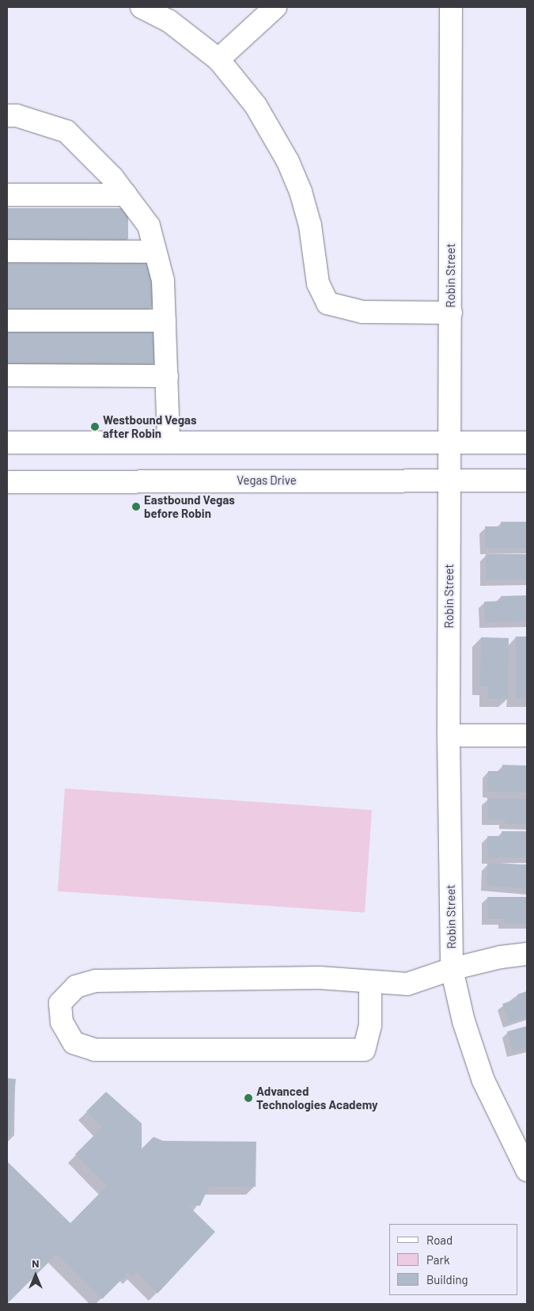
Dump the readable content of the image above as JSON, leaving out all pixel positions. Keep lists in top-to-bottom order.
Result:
{
  "streets": {
    "street": ["Robin Street", "Vegas Drive"]
  },
  "crossings": [
    ["Robin Street", "Vegas Drive"]
  ],
  "places": ["Westbound Vegas after Robin", "Eastbound Vegas before Robin", "Advanced Technologies Academy"],
  "legend": ["Road", "Park", "Building"],
  "north": "top"
}
